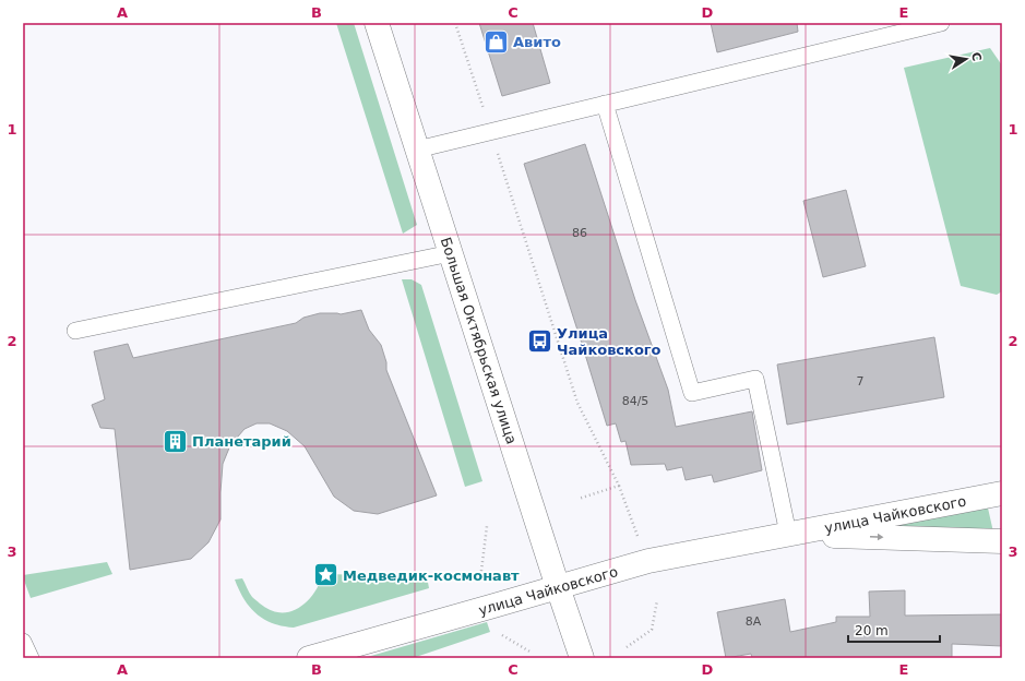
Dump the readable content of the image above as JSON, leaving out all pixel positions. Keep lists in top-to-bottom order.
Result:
{
  "streets": {
    "main road": ["Большая Октябрьская улица", "улица Чайковского"]
  },
  "crossings": [
    ["Большая Октябрьская улица", "улица Чайковского"]
  ],
  "places": {
    "shop": ["Авито"],
    "bus stop": ["Улица Чайковского"],
    "building": ["Планетарий"],
    "place": ["Медведик-космонавт"]
  },
  "house_numbers": [
    "86",
    "7",
    "84/5",
    "8А"
  ],
  "scale_bar": "20 m",
  "north": "right",
  "grid": {
    "columns": [
      "A",
      "B",
      "C",
      "D",
      "E"
    ],
    "rows": ["1", "2", "3"]
  }
}
